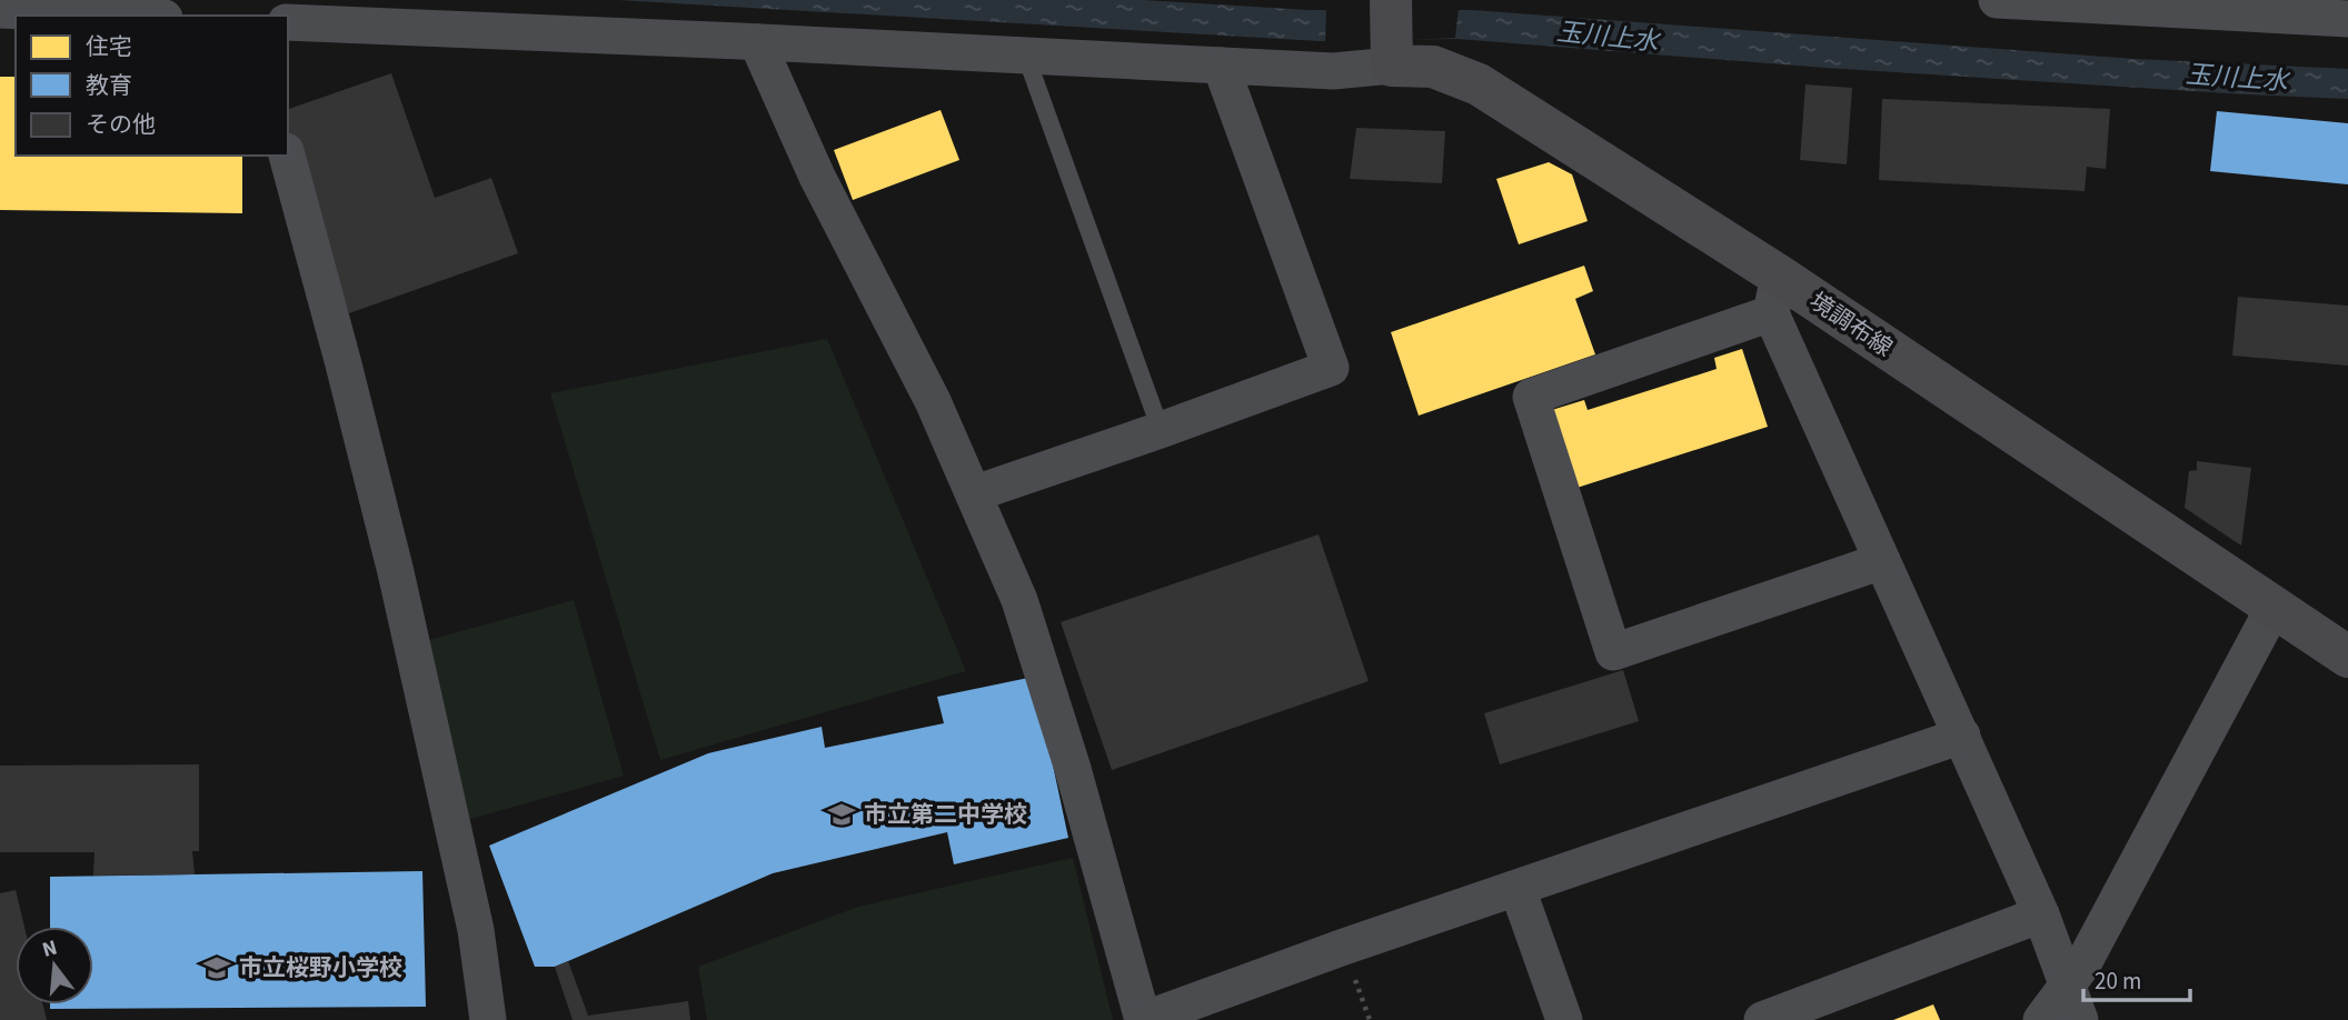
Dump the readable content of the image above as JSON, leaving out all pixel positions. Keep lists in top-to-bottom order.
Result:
{
  "streets": {
    "main road": ["境調布線"]
  },
  "water": ["玉川上水"],
  "places": {
    "school or university": ["市立第二中学校", "市立桜野小学校"]
  },
  "legend": ["住宅", "教育", "その他"],
  "scale_bar": "20 m",
  "north": "top"
}
